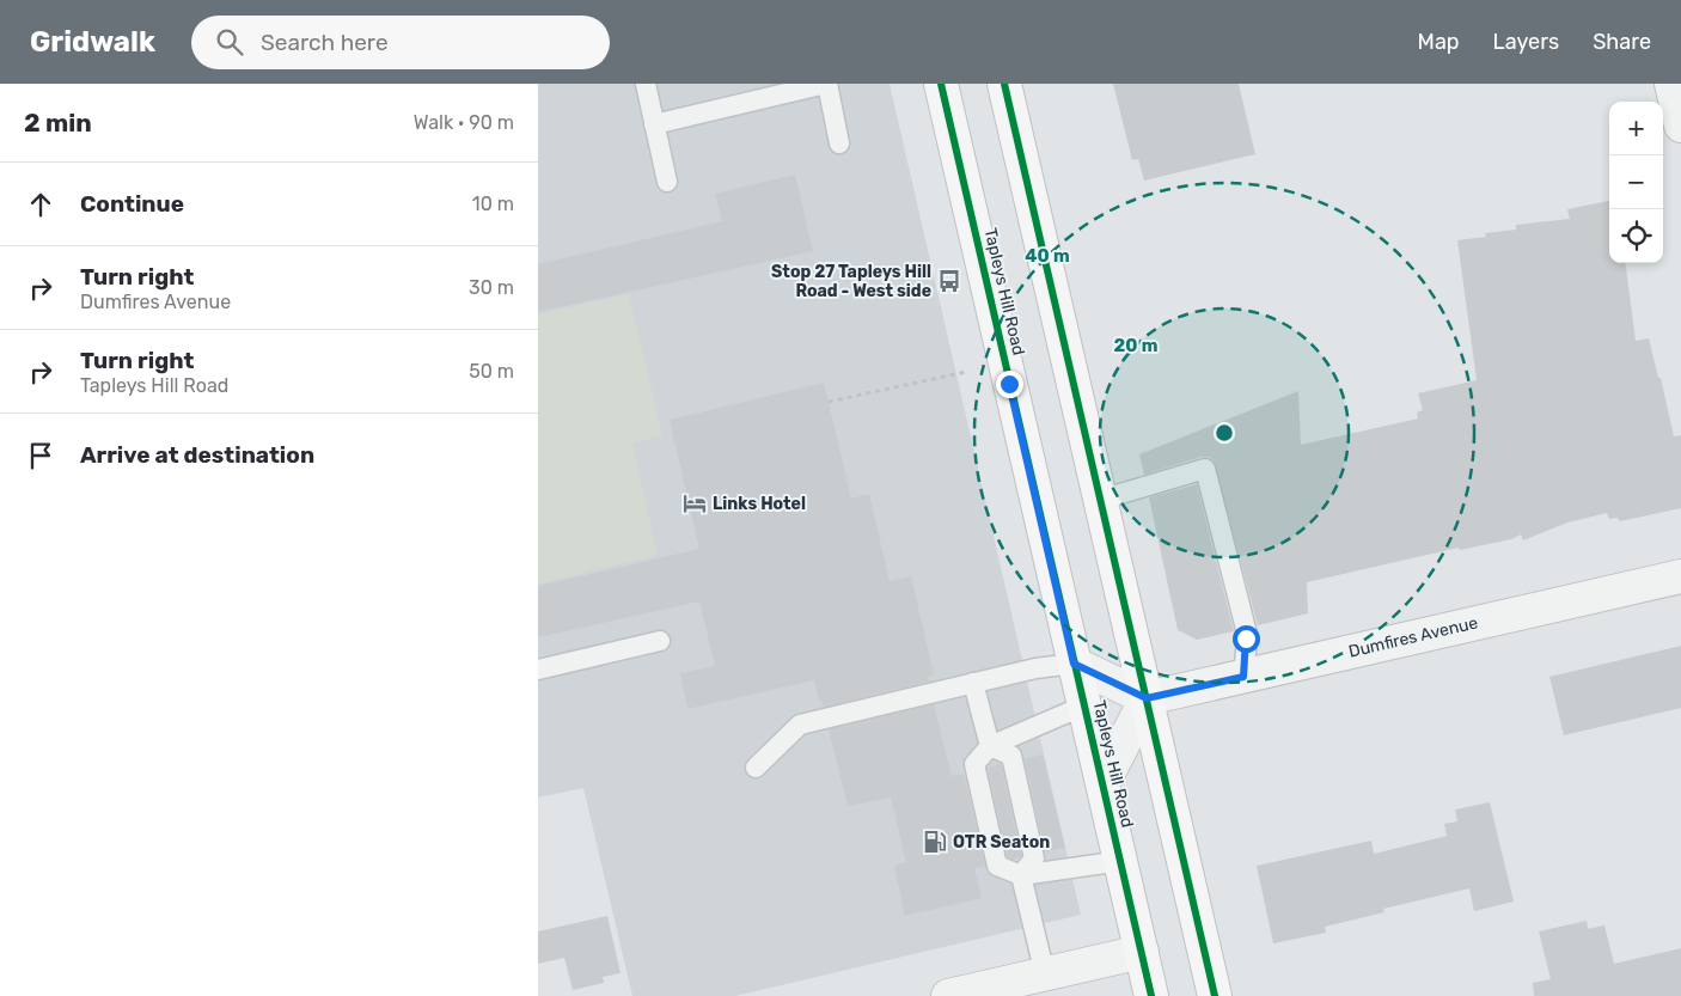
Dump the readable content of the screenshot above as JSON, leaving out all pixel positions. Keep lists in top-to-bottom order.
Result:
{
  "streets": {
    "main road": ["Tapleys Hill Road"],
    "street": ["Dumfires Avenue"]
  },
  "places": {
    "bus stop": ["Stop 27 Tapleys Hill Road - West side"],
    "hotel": ["Links Hotel"],
    "fuel station": ["OTR Seaton"]
  },
  "page": {
    "header": "Gridwalk",
    "search": "Search here",
    "nav": ["Map", "Layers", "Share"],
    "heading": ["2 min", "Walk · 90 m"],
    "map_buttons": ["+", "−"],
    "list": [
      ["Continue", "10 m"],
      ["Turn right", "Dumfires Avenue", "30 m"],
      ["Turn right", "Tapleys Hill Road", "50 m"],
      "Arrive at destination"
    ]
  },
  "rings": ["40 m", "20 m"]
}
